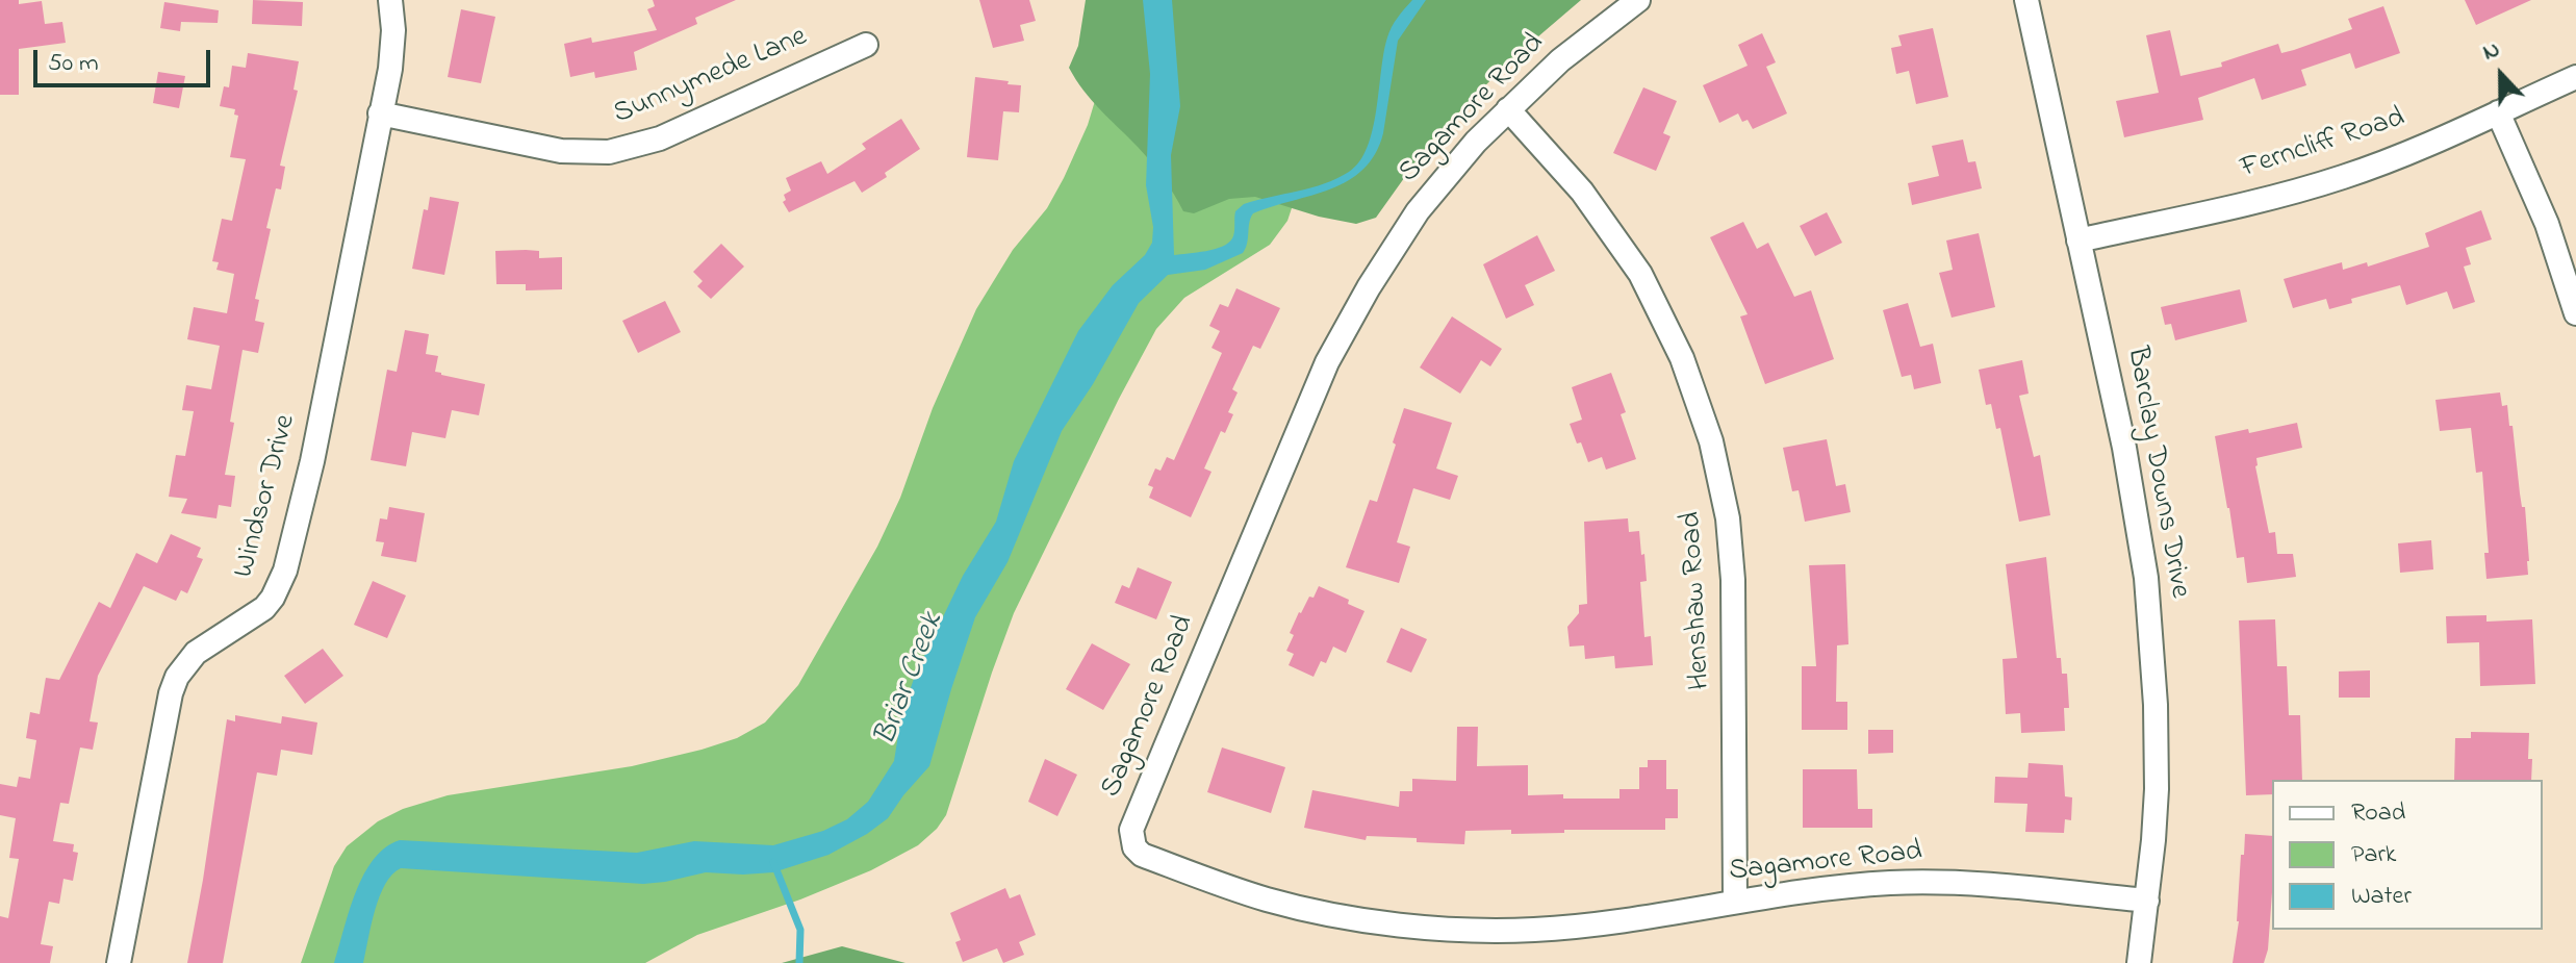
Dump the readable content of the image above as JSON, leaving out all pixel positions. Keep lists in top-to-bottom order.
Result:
{
  "streets": {
    "street": [
      "Sunnymede Lane",
      "Sagamore Road",
      "Ferncliff Road",
      "Barclay Downs Drive",
      "Windsor Drive",
      "Henshaw Road"
    ]
  },
  "crossings": [
    ["Sunnymede Lane", "Windsor Drive"],
    ["Sagamore Road", "Barclay Downs Drive"],
    ["Sagamore Road", "Henshaw Road"],
    ["Ferncliff Road", "Barclay Downs Drive"]
  ],
  "water": ["Briar Creek"],
  "legend": ["Road", "Park", "Water"],
  "scale_bar": "50 m",
  "north": "top"
}
